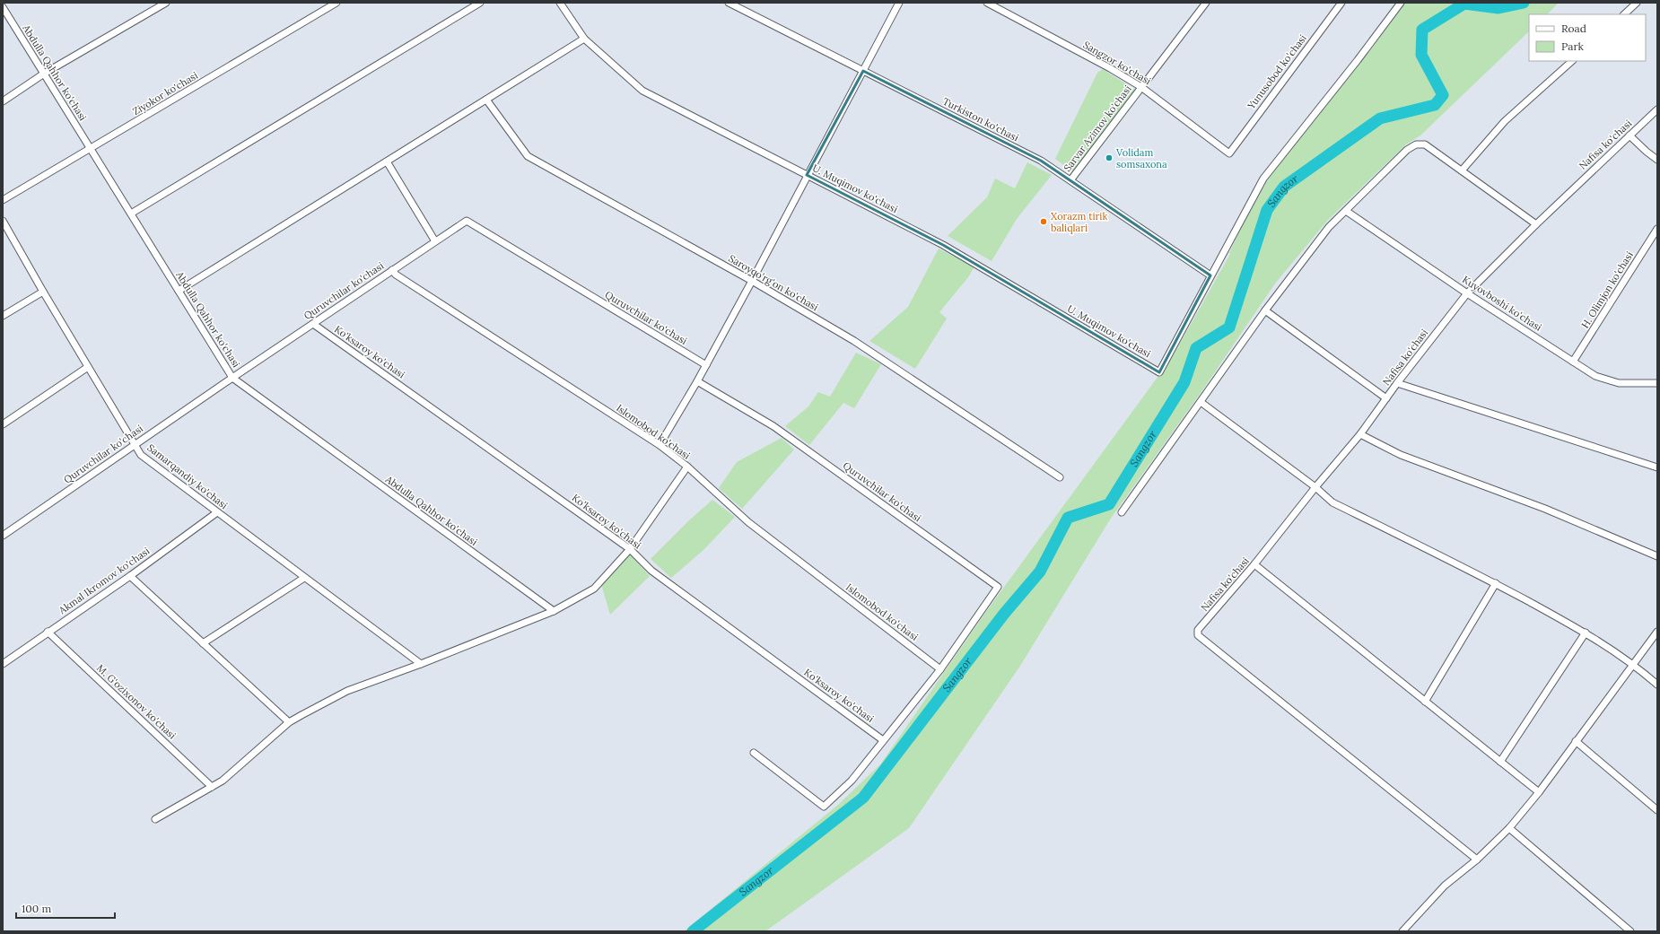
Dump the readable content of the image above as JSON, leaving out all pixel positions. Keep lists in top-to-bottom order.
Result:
{
  "streets": {
    "street": [
      "Sangzor ko'chasi",
      "Yunusobod ko'chasi",
      "Abdulla Qahhor ko'chasi",
      "Ziyokor ko'chasi",
      "Turkiston ko'chasi",
      "Sarvar Azimov ko'chasi",
      "Nafisa ko'chasi",
      "U. Muqimov ko'chasi",
      "Saroyqo'rg'on ko'chasi",
      "H. Olimjon ko'chasi",
      "Quruvchilar ko'chasi",
      "Kuyovboshi ko'chasi",
      "Ko'ksaroy ko'chasi",
      "Islomobod ko'chasi",
      "Samarqandiy ko'chasi",
      "Akmal Ikromov ko'chasi",
      "M. G'ozixonov ko'chasi"
    ]
  },
  "crossings": [
    ["Sangzor ko'chasi", "Yunusobod ko'chasi"],
    ["Sangzor ko'chasi", "Sarvar Azimov ko'chasi"],
    ["Abdulla Qahhor ko'chasi", "Ziyokor ko'chasi"],
    ["Abdulla Qahhor ko'chasi", "Quruvchilar ko'chasi"],
    ["Turkiston ko'chasi", "Sarvar Azimov ko'chasi"],
    ["Turkiston ko'chasi", "U. Muqimov ko'chasi"],
    ["Nafisa ko'chasi", "Kuyovboshi ko'chasi"],
    ["H. Olimjon ko'chasi", "Kuyovboshi ko'chasi"],
    ["Quruvchilar ko'chasi", "Ko'ksaroy ko'chasi"],
    ["Quruvchilar ko'chasi", "Islomobod ko'chasi"],
    ["Quruvchilar ko'chasi", "Samarqandiy ko'chasi"],
    ["Samarqandiy ko'chasi", "Akmal Ikromov ko'chasi"],
    ["Akmal Ikromov ko'chasi", "M. G'ozixonov ko'chasi"]
  ],
  "water": ["Sangzor"],
  "places": ["Volidam somsaxona", "Xorazm tirik baliqlari"],
  "legend": ["Road", "Park"],
  "scale_bar": "100 m"
}
